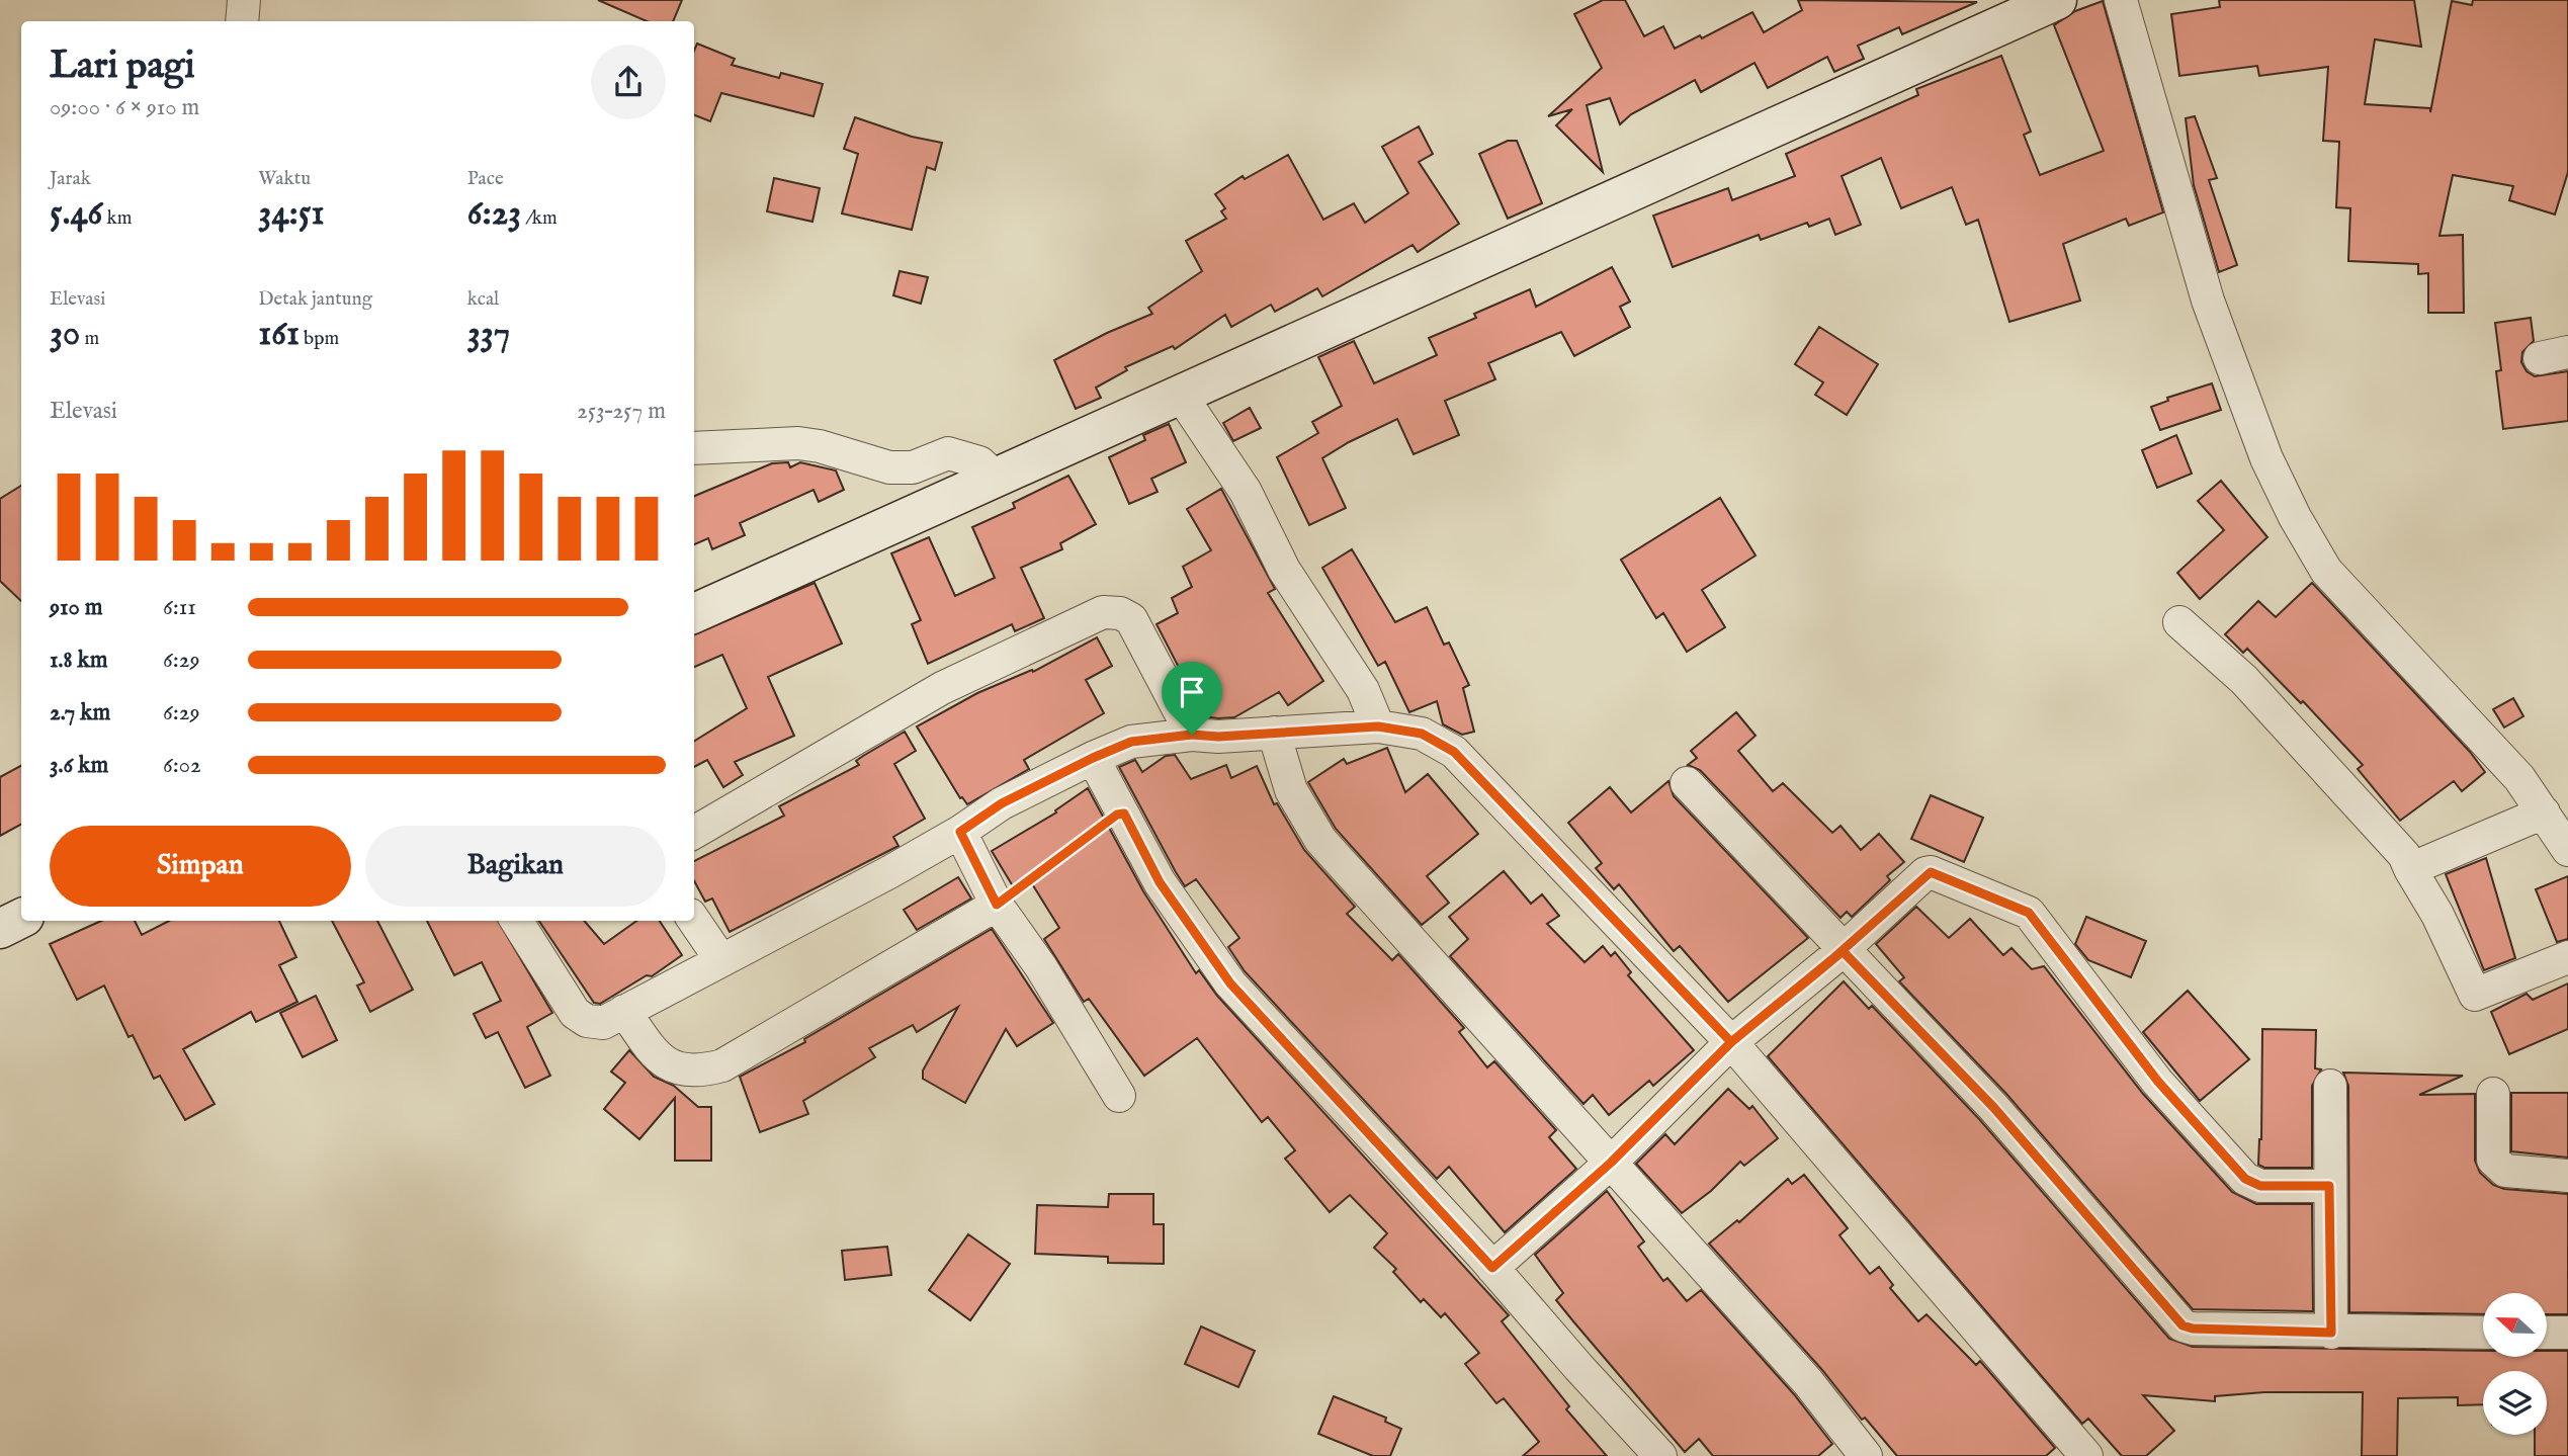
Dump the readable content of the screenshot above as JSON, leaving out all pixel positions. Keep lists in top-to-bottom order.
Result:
{
  "north": "left",
  "page": {
    "heading": ["Lari pagi", "09:00 · 6 × 910 m"],
    "stats": [
      ["Jarak", "5.46 km"],
      ["Waktu", "34:51"],
      ["Pace", "6:23 /km"],
      ["Elevasi", "30 m"],
      ["Detak jantung", "161 bpm"],
      ["kcal", "337"]
    ],
    "chart": ["Elevasi", "253–257 m"],
    "list": [
      {
        "name": "910 m",
        "note": "6:11"
      },
      {
        "name": "1.8 km",
        "note": "6:29"
      },
      {
        "name": "2.7 km",
        "note": "6:29"
      },
      {
        "name": "3.6 km",
        "note": "6:02"
      }
    ],
    "buttons": ["Simpan", "Bagikan"]
  }
}
